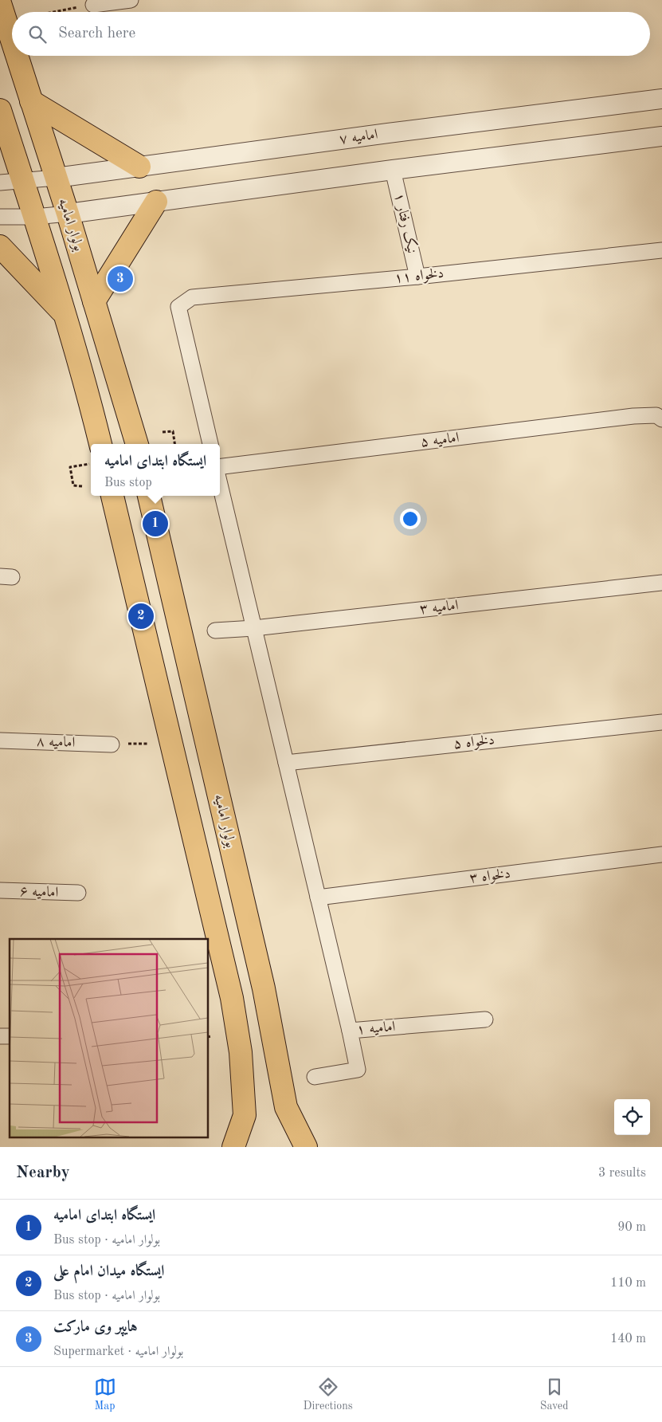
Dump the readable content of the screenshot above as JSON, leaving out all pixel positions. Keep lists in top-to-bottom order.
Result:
{
  "streets": {
    "main road": ["بولوار امامیه"],
    "street": [
      "امامیه ۷",
      "نیک رفتار ۱",
      "دلخواه ۱۱",
      "امامیه ۵",
      "امامیه ۳",
      "امامیه ۸",
      "دلخواه ۵",
      "دلخواه ۳",
      "امامیه ۶",
      "امامیه ۱"
    ]
  },
  "crossings": [
    ["امامیه ۷", "بولوار امامیه"],
    ["نیک رفتار ۱", "دلخواه ۱۱"]
  ],
  "page": {
    "search": "Search here",
    "pins": ["3", "1", "2"],
    "popup": ["ایستگاه ابتدای امامیه", "Bus stop"],
    "heading": ["Nearby", "3 results"],
    "list": [
      {
        "mark": "1",
        "name": "ایستگاه ابتدای امامیه",
        "note": "Bus stop · بولوار امامیه",
        "value": "90 m"
      },
      {
        "mark": "2",
        "name": "ایستگاه میدان امام علی",
        "note": "Bus stop · بولوار امامیه",
        "value": "110 m"
      },
      {
        "mark": "3",
        "name": "هایپر وی مارکت",
        "note": "Supermarket · بولوار امامیه",
        "value": "140 m"
      }
    ],
    "nav": ["Map", "Directions", "Saved"]
  }
}
